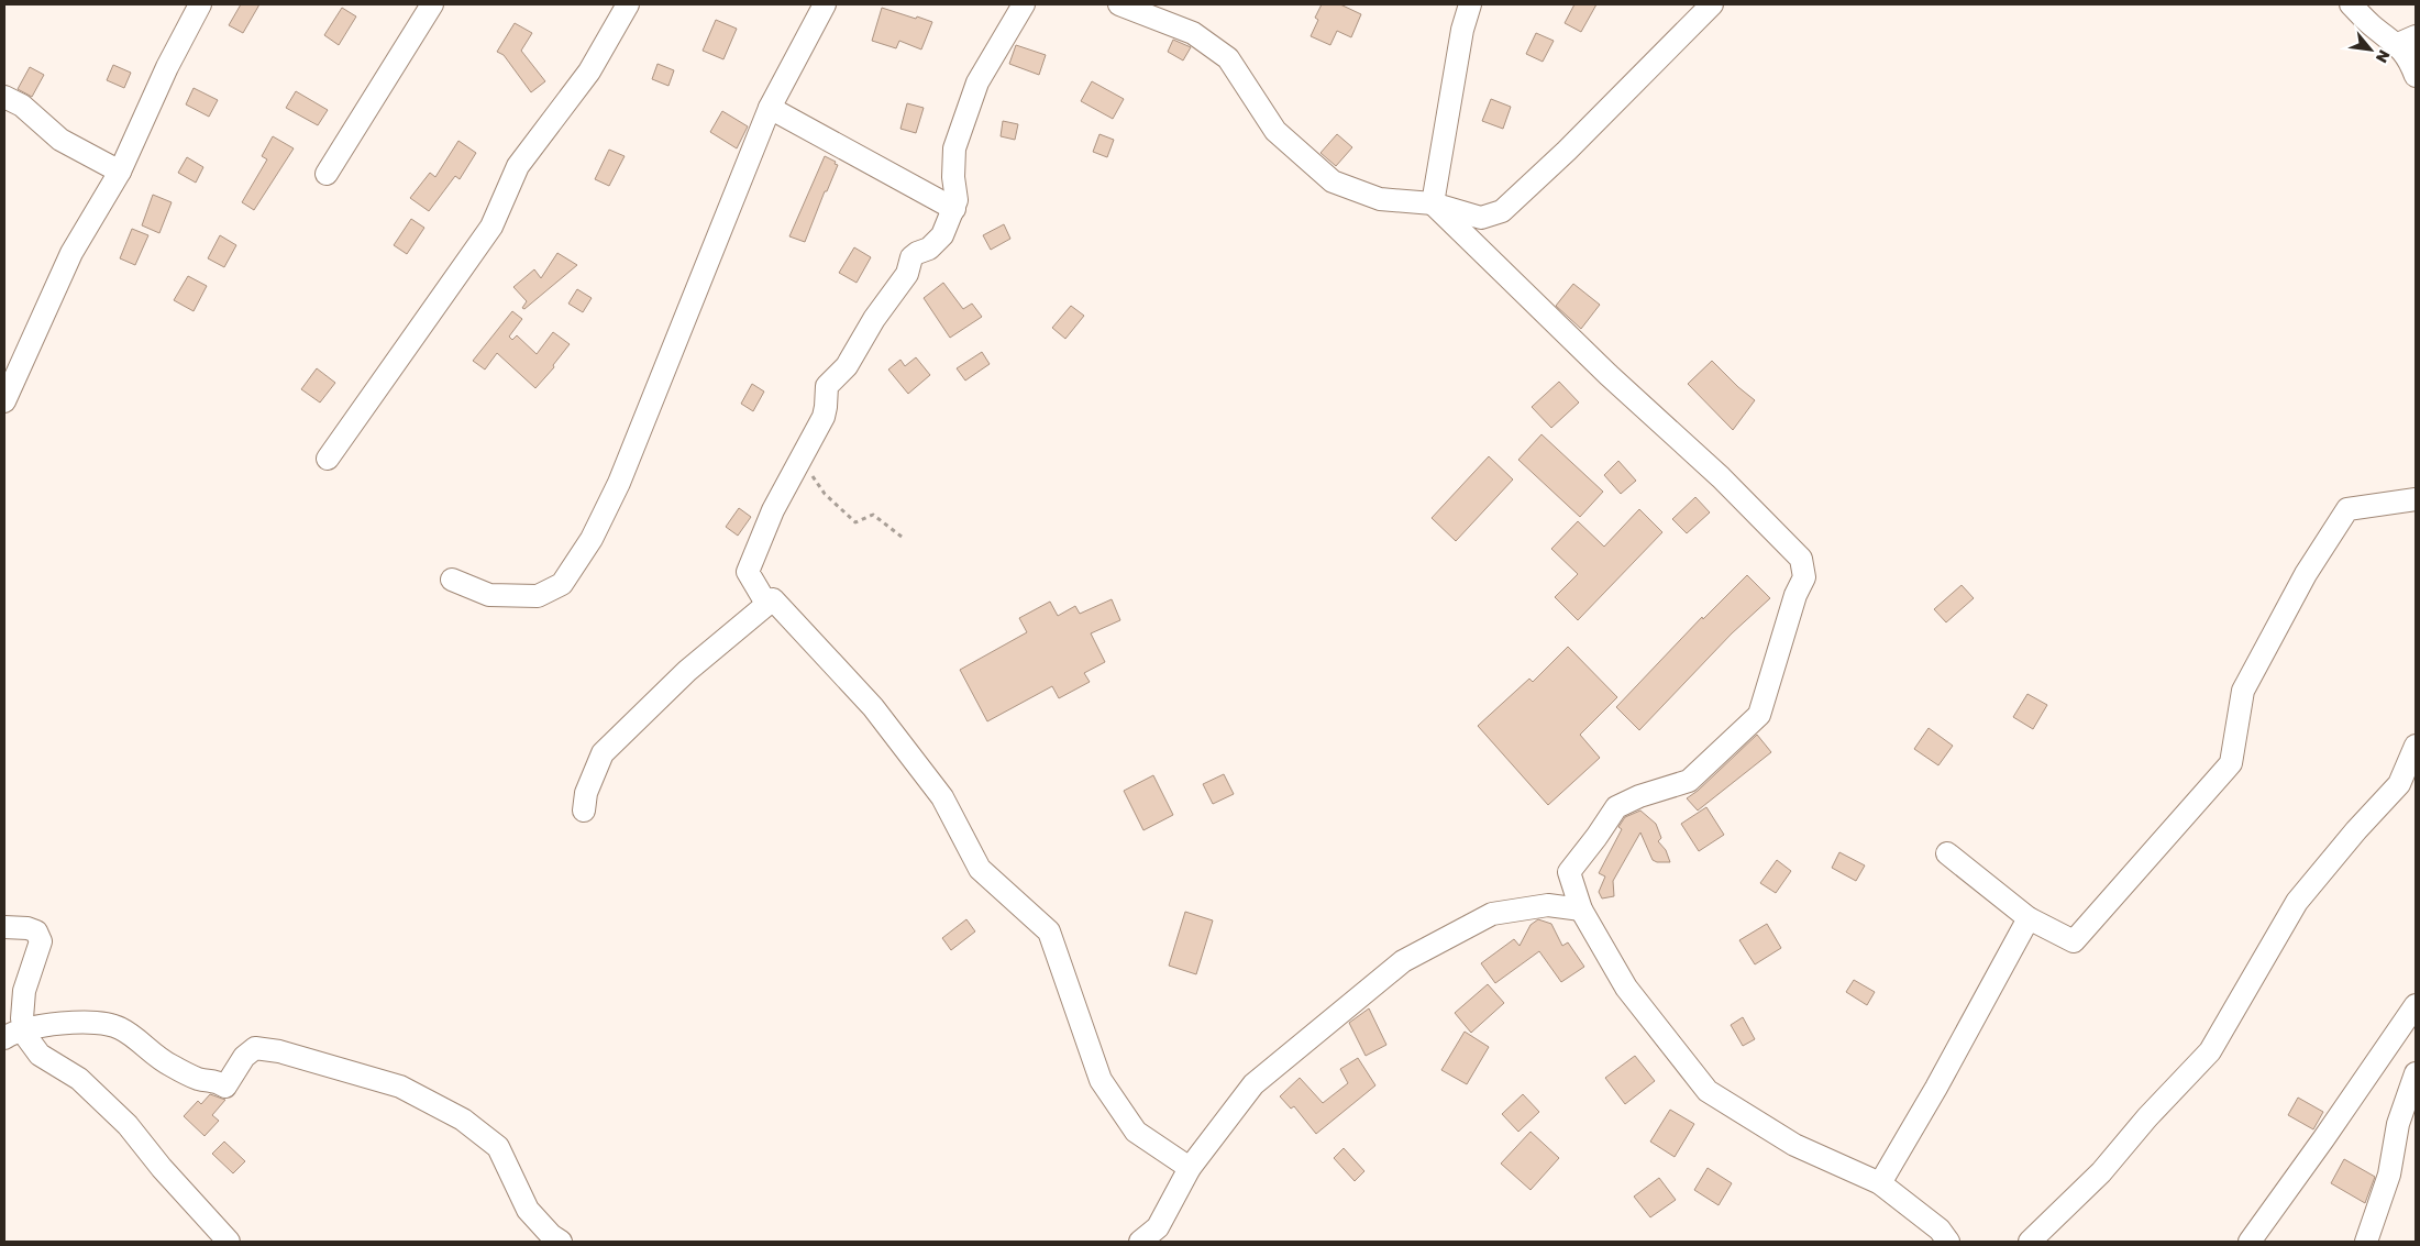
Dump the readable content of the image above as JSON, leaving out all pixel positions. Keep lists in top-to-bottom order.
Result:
{
  "north": "bottom right"
}
